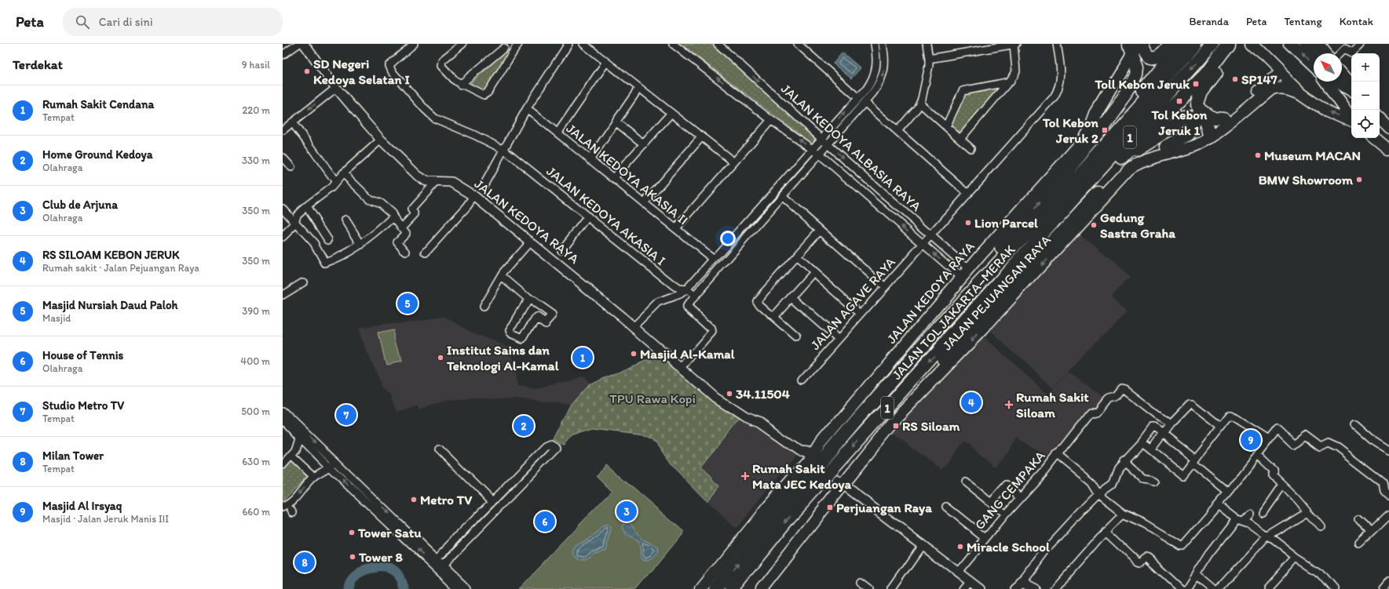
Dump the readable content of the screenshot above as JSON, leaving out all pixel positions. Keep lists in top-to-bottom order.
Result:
{
  "streets": {
    "highway": ["1", "JALAN TOL JAKARTA–MERAK"],
    "main road": ["JALAN KEDOYA RAYA", "JALAN PEJUANGAN RAYA"],
    "street": [
      "JALAN KEDOYA ALBASIA RAYA",
      "JALAN KEDOYA AKASIA II",
      "JALAN KEDOYA AKASIA I",
      "JALAN AGAVE RAYA",
      "GANG CEMPAKA"
    ]
  },
  "crossings": [
    ["JALAN KEDOYA ALBASIA RAYA", "JALAN KEDOYA RAYA"],
    ["JALAN KEDOYA ALBASIA RAYA", "JALAN AGAVE RAYA"]
  ],
  "parks": ["TPU Rawa Kopi"],
  "places": {
    "other": [
      "SD Negeri Kedoya Selatan I",
      "SP147",
      "Museum MACAN",
      "BMW Showroom",
      "Lion Parcel",
      "Gedung Sastra Graha",
      "Masjid Al-Kamal",
      "Institut Sains dan Teknologi Al-Kamal",
      "34.11504",
      "Metro TV",
      "Tower Satu",
      "Miracle School",
      "Tower 8"
    ],
    "transit": [
      "Toll Kebon Jeruk",
      "Tol Kebon Jeruk 1",
      "Tol Kebon Jeruk 2",
      "RS Siloam",
      "Perjuangan Raya"
    ],
    "health": ["Rumah Sakit Siloam", "Rumah Sakit Mata JEC Kedoya"]
  },
  "north": "top left",
  "page": {
    "header": "Peta",
    "search": "Cari di sini",
    "nav": [
      "Beranda",
      "Peta",
      "Tentang",
      "Kontak"
    ],
    "heading": ["Terdekat", "9 hasil"],
    "map_buttons": ["+", "−"],
    "list": [
      {
        "mark": "1",
        "name": "Rumah Sakit Cendana",
        "note": "Tempat",
        "value": "220 m"
      },
      {
        "mark": "2",
        "name": "Home Ground Kedoya",
        "note": "Olahraga",
        "value": "330 m"
      },
      {
        "mark": "3",
        "name": "Club de Arjuna",
        "note": "Olahraga",
        "value": "350 m"
      },
      {
        "mark": "4",
        "name": "RS SILOAM KEBON JERUK",
        "note": "Rumah sakit · Jalan Pejuangan Raya",
        "value": "350 m"
      },
      {
        "mark": "5",
        "name": "Masjid Nursiah Daud Paloh",
        "note": "Masjid",
        "value": "390 m"
      },
      {
        "mark": "6",
        "name": "House of Tennis",
        "note": "Olahraga",
        "value": "400 m"
      },
      {
        "mark": "7",
        "name": "Studio Metro TV",
        "note": "Tempat",
        "value": "500 m"
      },
      {
        "mark": "8",
        "name": "Milan Tower",
        "note": "Tempat",
        "value": "630 m"
      },
      {
        "mark": "9",
        "name": "Masjid Al Irsyaq",
        "note": "Masjid · Jalan Jeruk Manis III",
        "value": "660 m"
      }
    ],
    "pins": [
      "5",
      "1",
      "4",
      "7",
      "2",
      "9",
      "3",
      "6",
      "8"
    ]
  }
}
